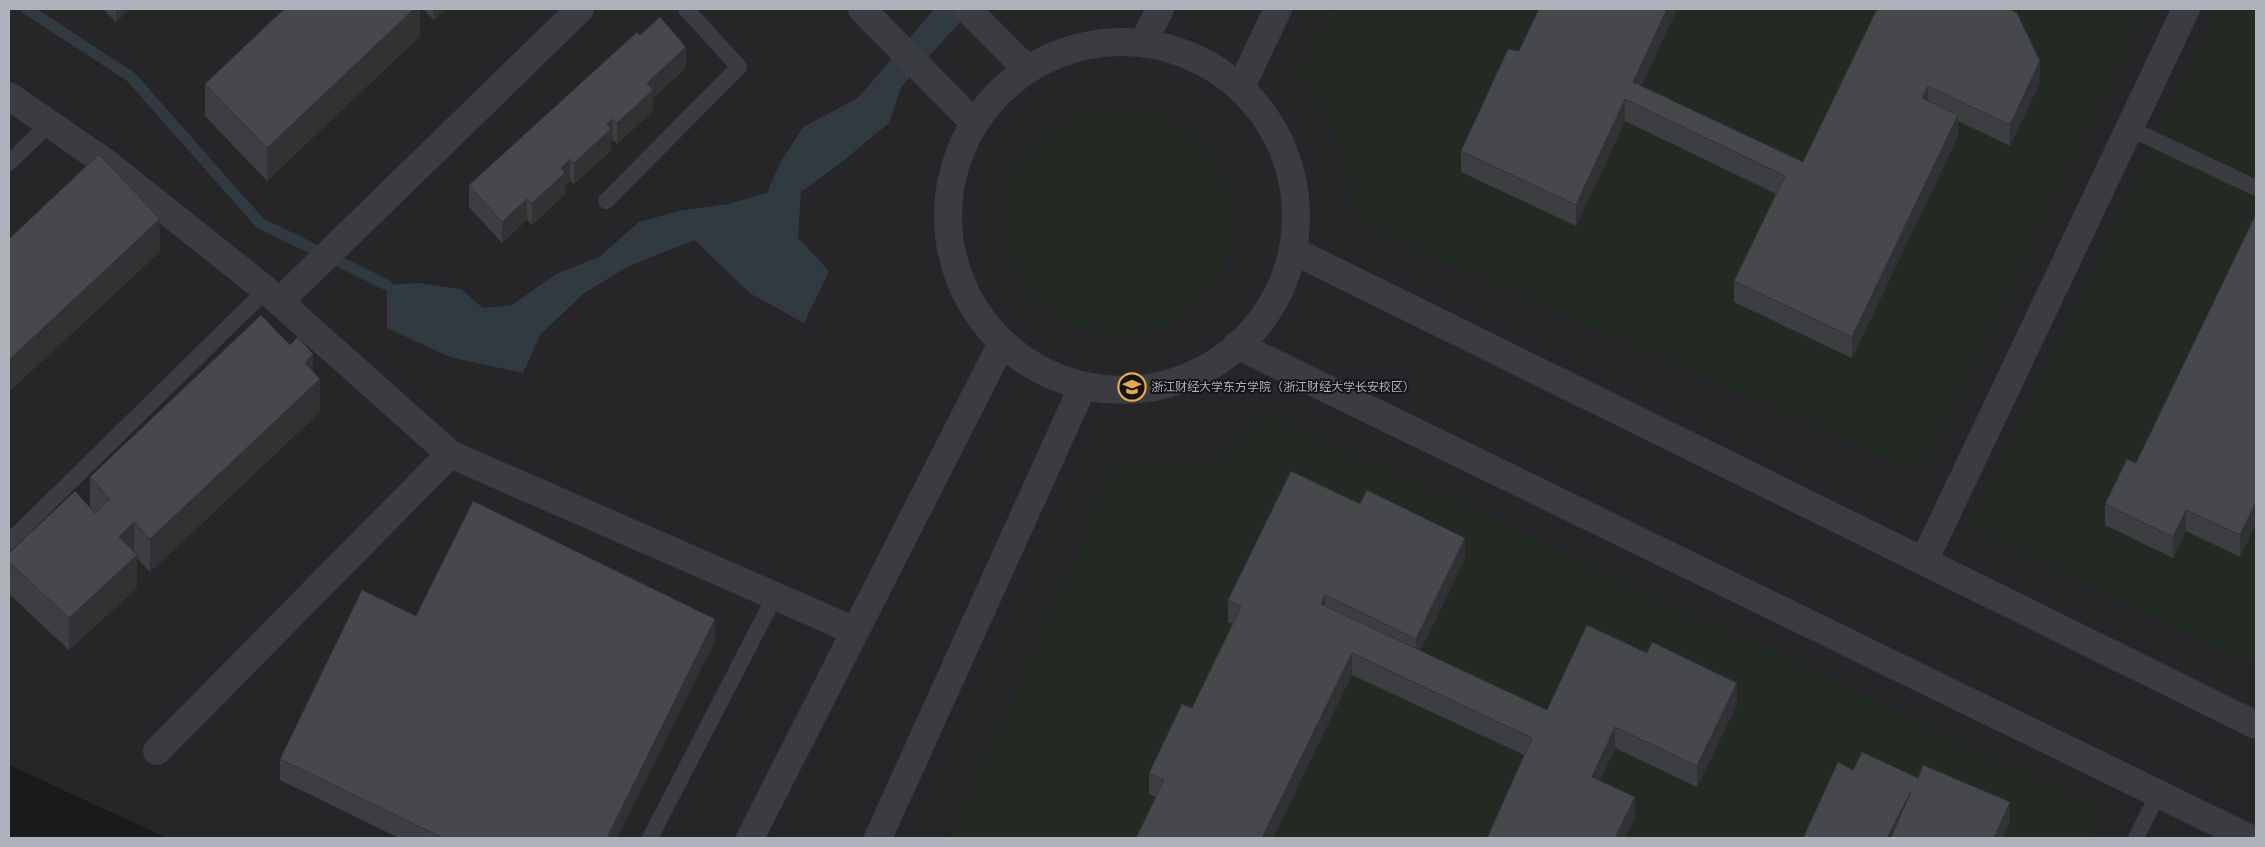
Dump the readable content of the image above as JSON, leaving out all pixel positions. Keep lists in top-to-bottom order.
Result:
{
  "places": {
    "school or university": ["浙江财经大学东方学院（浙江财经大学长安校区）"]
  }
}
